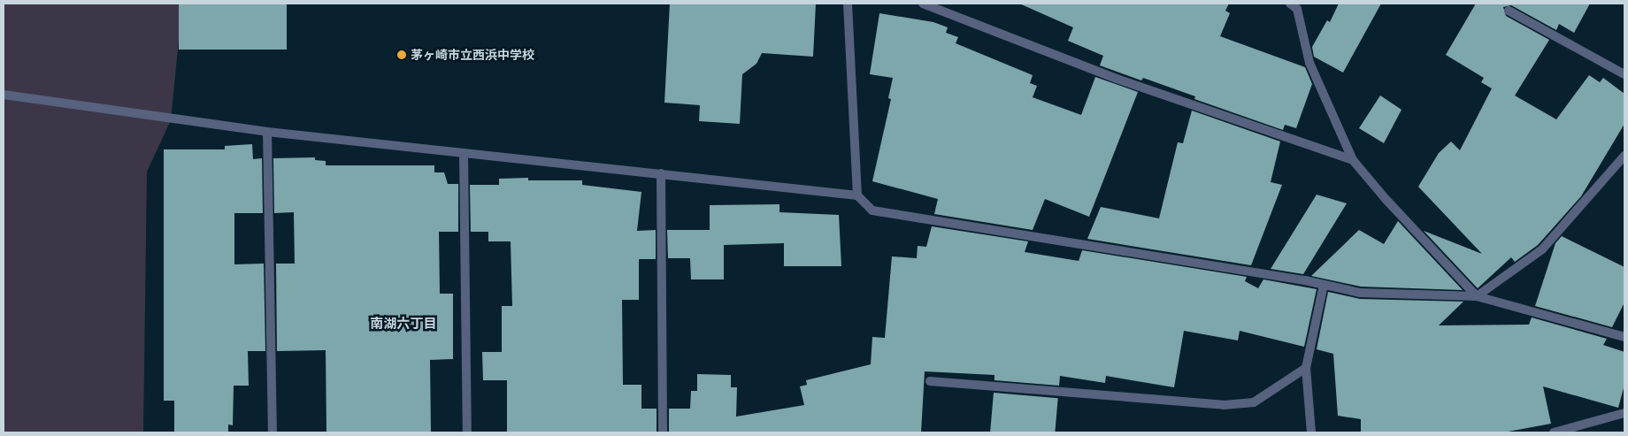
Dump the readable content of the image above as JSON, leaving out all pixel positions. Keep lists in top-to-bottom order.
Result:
{
  "districts": ["南湖六丁目"],
  "places": ["茅ヶ崎市立西浜中学校"]
}
